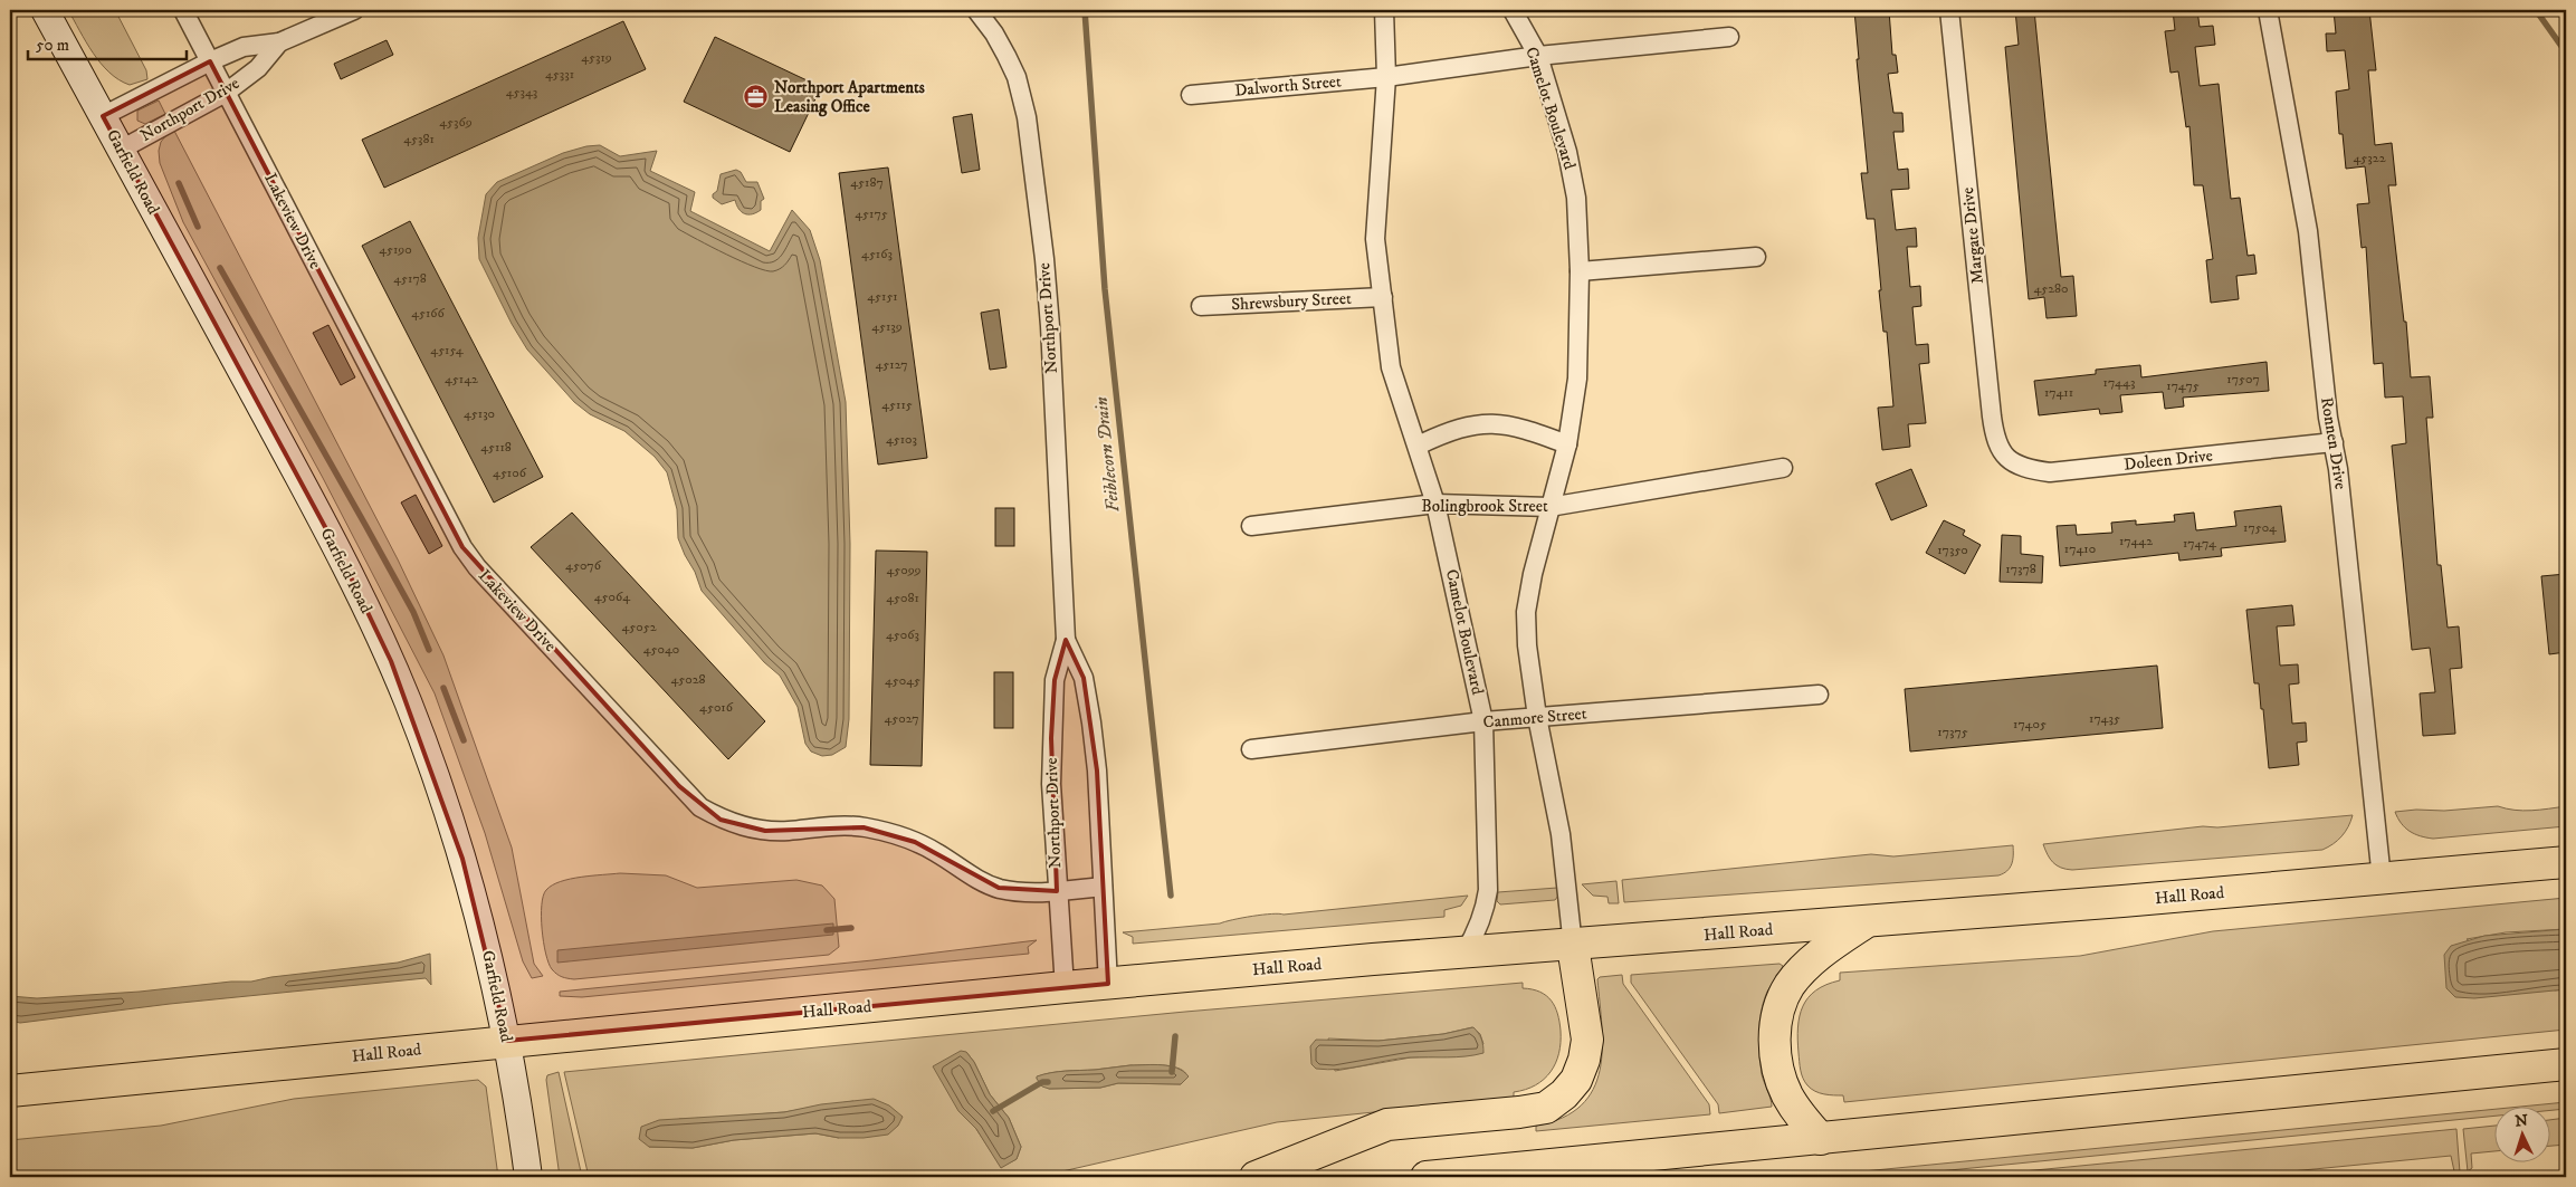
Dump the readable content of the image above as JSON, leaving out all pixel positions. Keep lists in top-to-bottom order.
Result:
{
  "streets": {
    "highway": ["Hall Road"],
    "street": [
      "Dalworth Street",
      "Camelot Boulevard",
      "Northport Drive",
      "Garfield Road",
      "Lakeview Drive",
      "Margate Drive",
      "Shrewsbury Street",
      "Ronnen Drive",
      "Doleen Drive",
      "Bolingbrook Street",
      "Canmore Street"
    ]
  },
  "crossings": [
    ["Dalworth Street", "Camelot Boulevard"],
    ["Camelot Boulevard", "Shrewsbury Street"],
    ["Camelot Boulevard", "Bolingbrook Street"],
    ["Camelot Boulevard", "Canmore Street"],
    ["Camelot Boulevard", "Hall Road"],
    ["Northport Drive", "Garfield Road"],
    ["Northport Drive", "Lakeview Drive"],
    ["Northport Drive", "Hall Road"],
    ["Garfield Road", "Hall Road"],
    ["Margate Drive", "Doleen Drive"],
    ["Ronnen Drive", "Doleen Drive"],
    ["Ronnen Drive", "Hall Road"]
  ],
  "water": ["Feiblecorn Drain"],
  "places": {
    "office": ["Northport Apartments Leasing Office"]
  },
  "house_numbers": [
    "45319",
    "45331",
    "45343",
    "45369",
    "45381",
    "45322",
    "45187",
    "45175",
    "45190",
    "45163",
    "45178",
    "45280",
    "45151",
    "45166",
    "45139",
    "45154",
    "45127",
    "45142",
    "17507",
    "17443",
    "17475",
    "17411",
    "45115",
    "45130",
    "45103",
    "45118",
    "45106",
    "17504",
    "17442",
    "17474",
    "17410",
    "17350",
    "45076",
    "17378",
    "45099",
    "45064",
    "45081",
    "45052",
    "45063",
    "45040",
    "45028",
    "45045",
    "45016",
    "45027",
    "17435",
    "17405",
    "17375"
  ],
  "scale_bar": "50 m",
  "north": "top"
}
